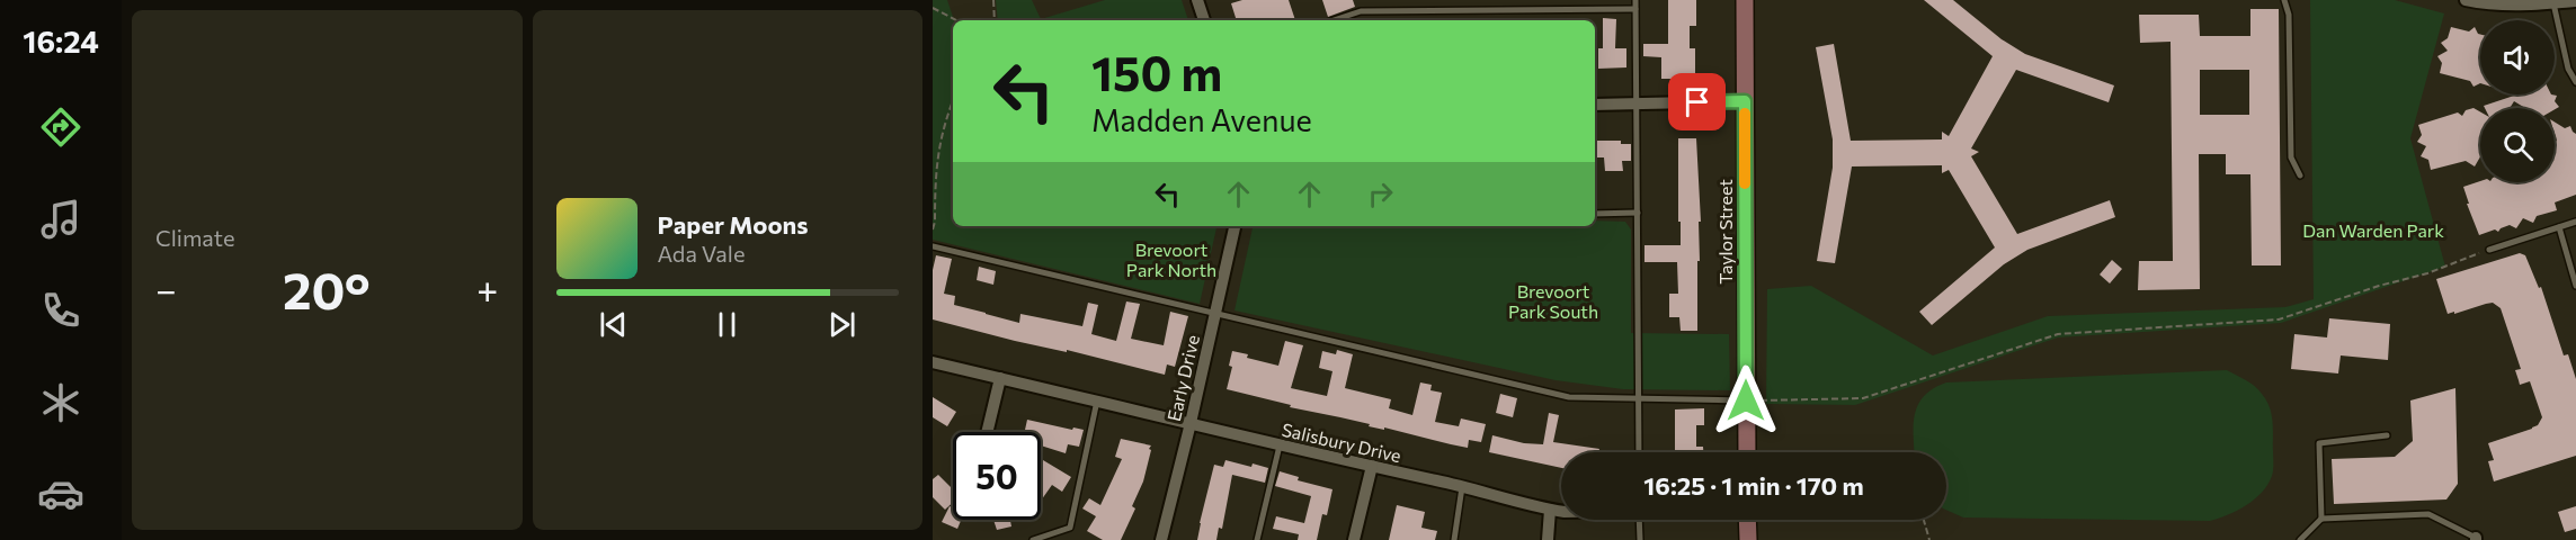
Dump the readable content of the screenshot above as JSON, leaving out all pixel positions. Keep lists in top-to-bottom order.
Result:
{
  "streets": {
    "main road": ["Taylor Street"],
    "street": ["Early Drive", "Salisbury Drive"]
  },
  "crossings": [
    ["Early Drive", "Salisbury Drive"]
  ],
  "parks": ["Dan Warden Park", "Brevoort Park North", "Brevoort Park South"],
  "page": {
    "tabs": "16:24",
    "tile": "Climate",
    "turn": ["150 m", "Madden Avenue"],
    "song": ["Paper Moons", "Ada Vale"],
    "heat": ["−", "20°", "+"],
    "limit": "50",
    "trip": "16:25 · 1 min · 170 m"
  }
}
